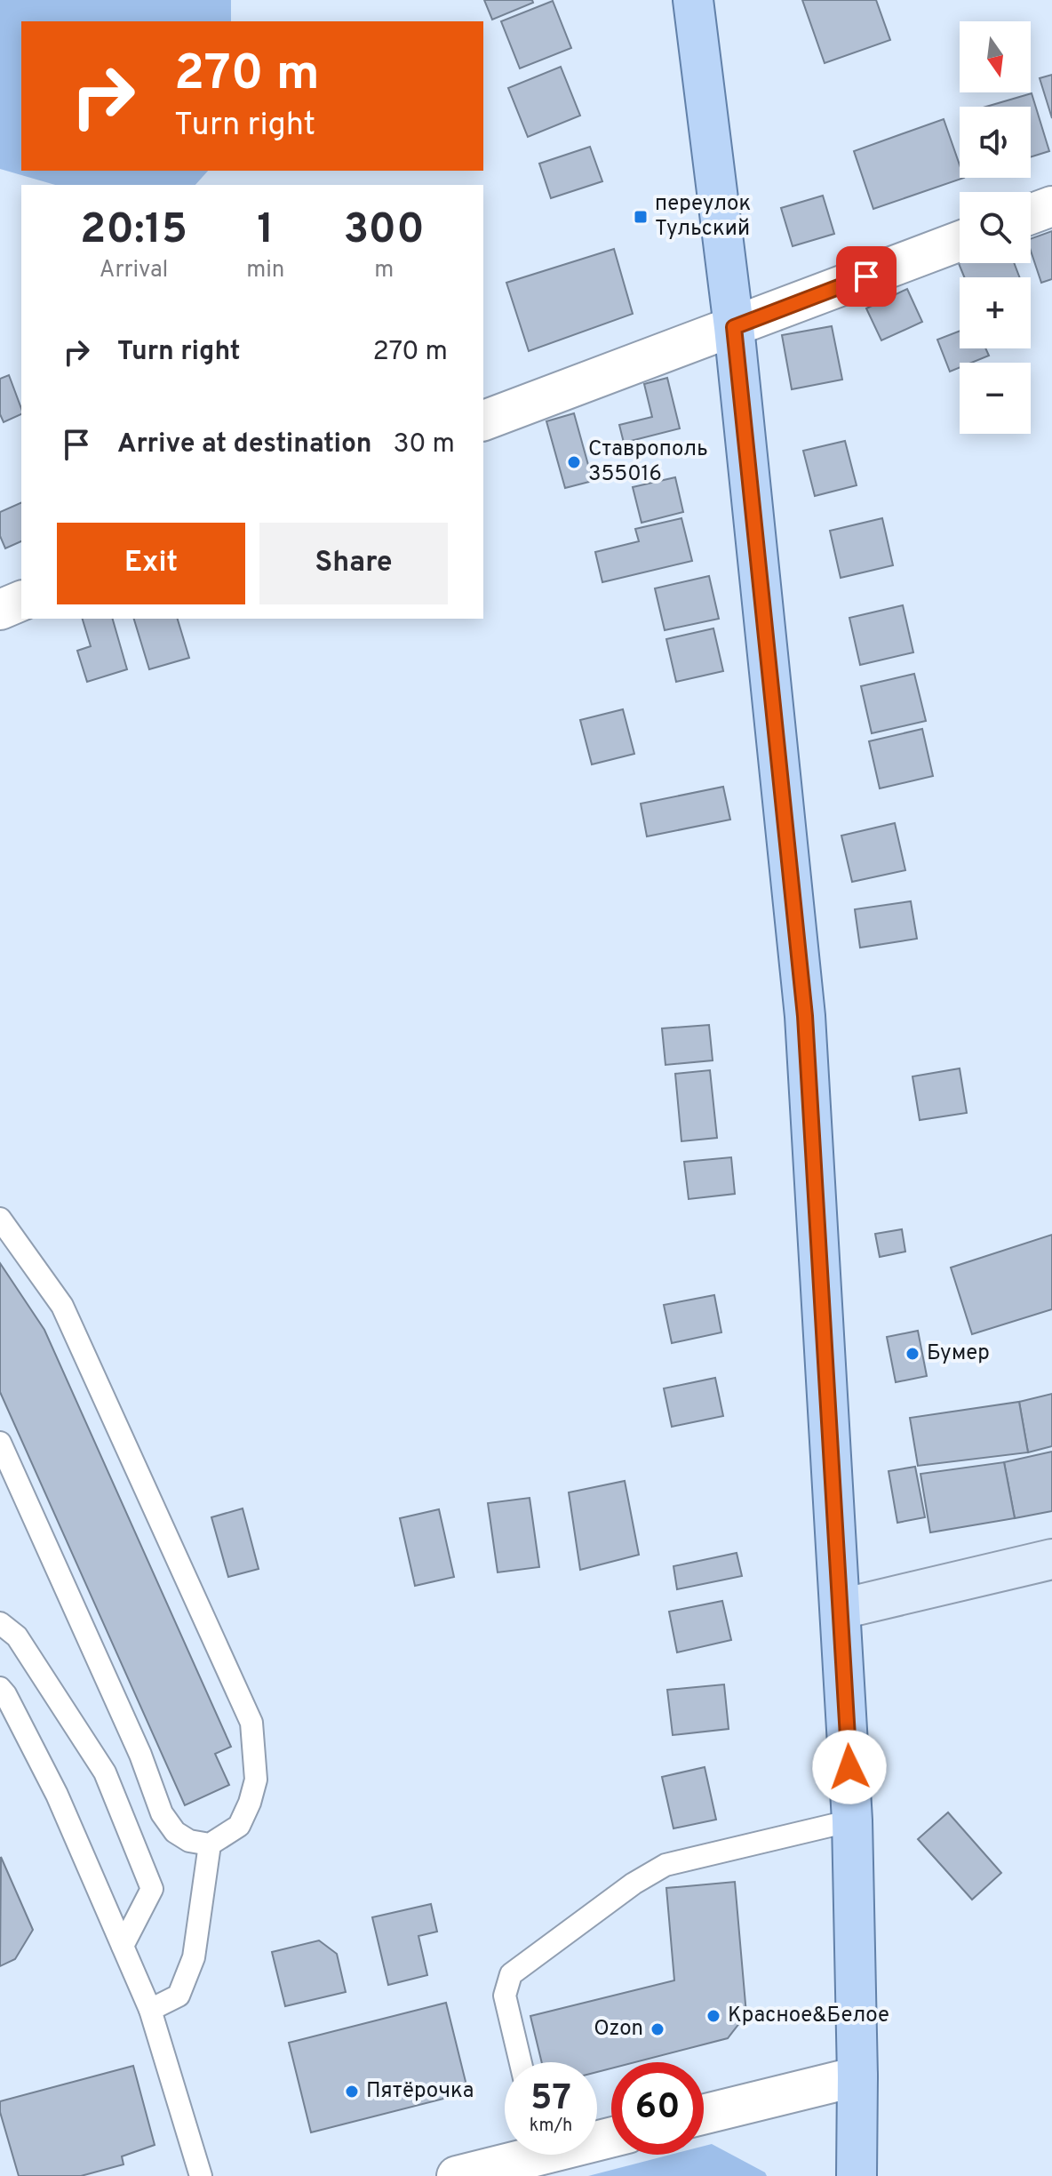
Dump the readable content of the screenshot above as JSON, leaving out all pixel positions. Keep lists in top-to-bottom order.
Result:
{
  "places": {
    "transit": ["переулок Тульский"],
    "other": [
      "Ставрополь 355016",
      "Бумер",
      "Красное&Белое",
      "Ozon",
      "Пятёрочка"
    ]
  },
  "north": "bottom",
  "page": {
    "map_buttons": ["+", "−"],
    "turn": ["270 m", "Turn right"],
    "eta": [
      "20:15",
      "Arrival",
      "1",
      "min",
      "300",
      "m"
    ],
    "list": [
      {
        "name": "Turn right",
        "value": "270 m"
      },
      {
        "name": "Arrive at destination",
        "value": "30 m"
      }
    ],
    "buttons": ["Exit", "Share"],
    "speed": "57 km/h",
    "limit": "60"
  }
}
